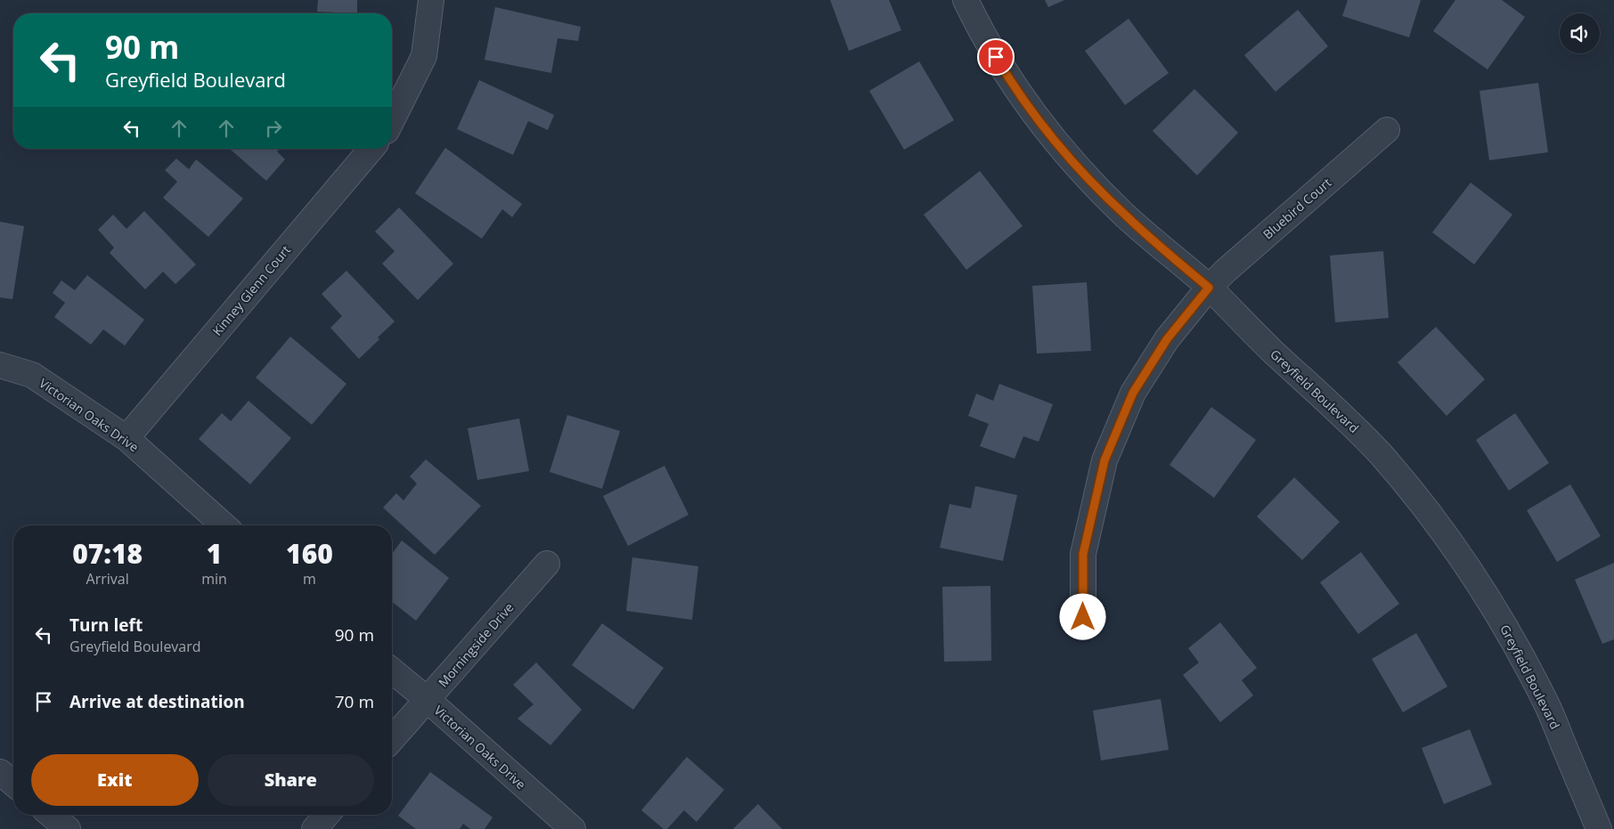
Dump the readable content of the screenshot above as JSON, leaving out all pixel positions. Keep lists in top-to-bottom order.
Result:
{
  "streets": {
    "street": [
      "Bluebird Court",
      "Kinney Glenn Court",
      "Greyfield Boulevard",
      "Victorian Oaks Drive",
      "Morningside Drive"
    ]
  },
  "crossings": [
    ["Bluebird Court", "Greyfield Boulevard"],
    ["Kinney Glenn Court", "Victorian Oaks Drive"],
    ["Victorian Oaks Drive", "Morningside Drive"]
  ],
  "page": {
    "turn": ["90 m", "Greyfield Boulevard"],
    "eta": [
      "07:18",
      "Arrival",
      "1",
      "min",
      "160",
      "m"
    ],
    "list": [
      {
        "name": "Turn left",
        "note": "Greyfield Boulevard",
        "value": "90 m"
      },
      {
        "name": "Arrive at destination",
        "value": "70 m"
      }
    ],
    "buttons": ["Exit", "Share"]
  }
}
